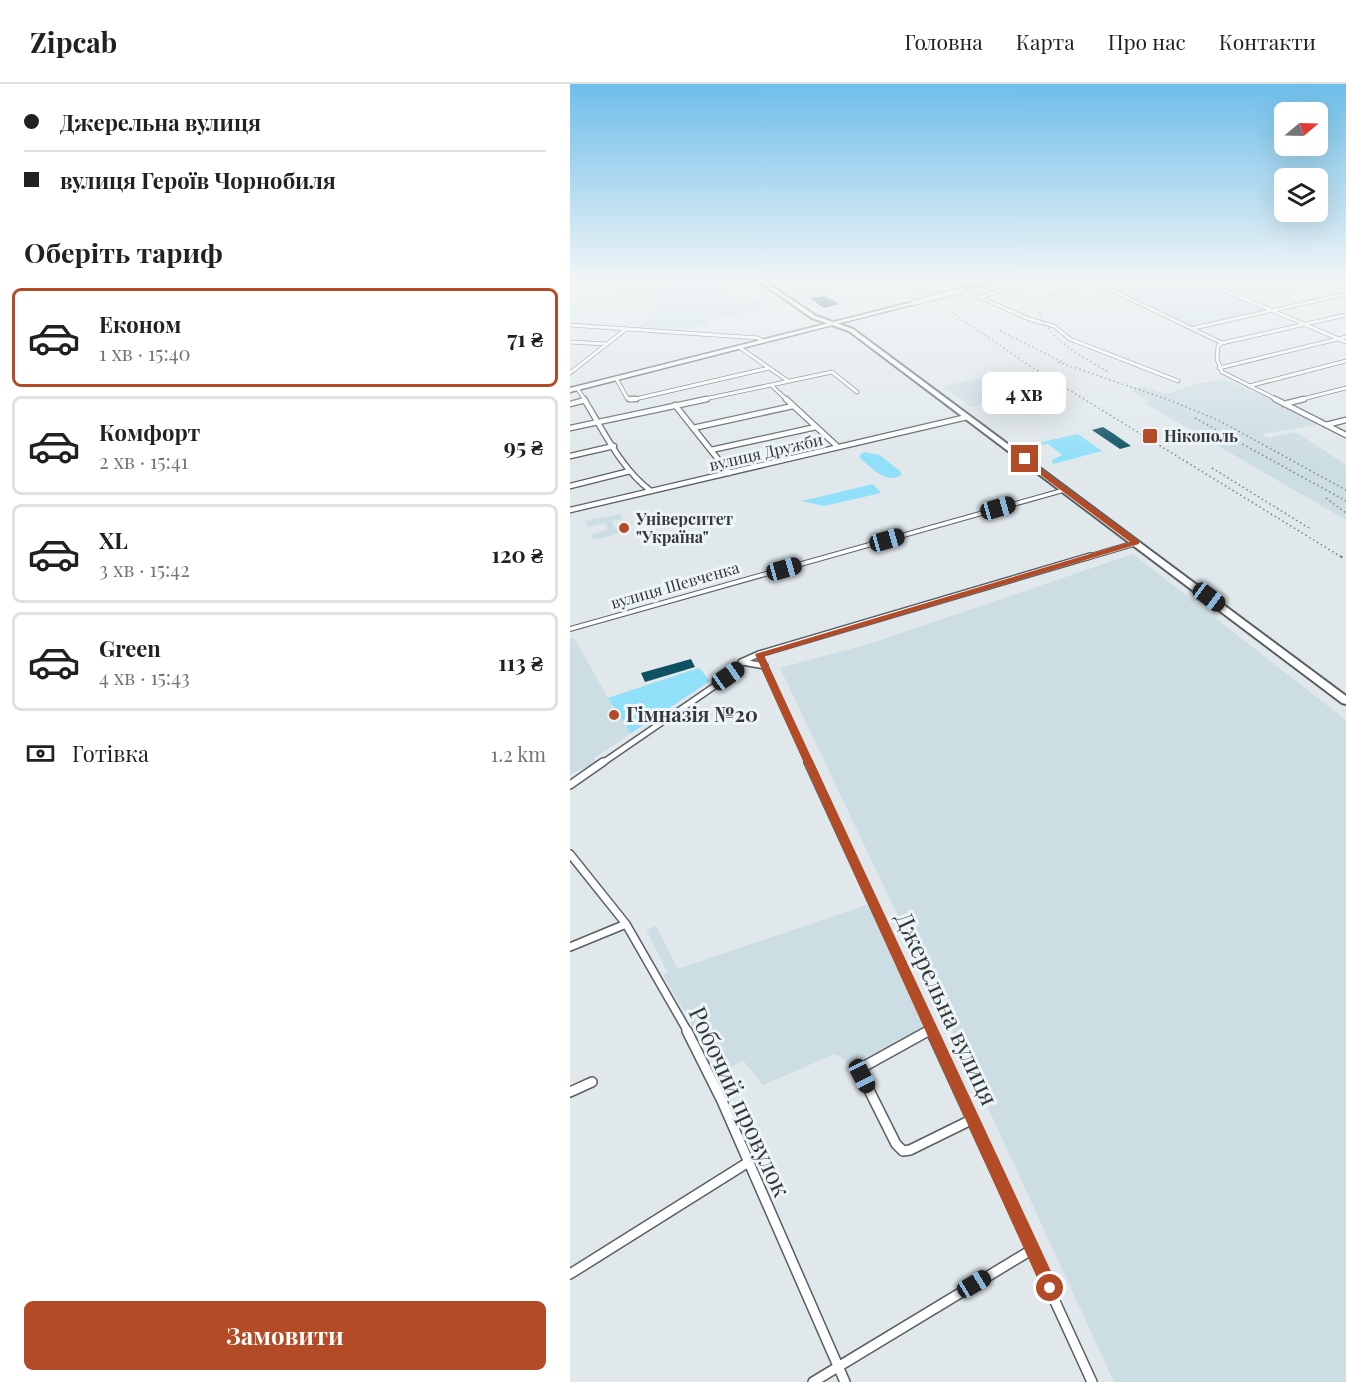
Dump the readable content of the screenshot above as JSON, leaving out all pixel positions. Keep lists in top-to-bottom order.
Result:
{
  "streets": {
    "street": [
      "вулиця Дружби",
      "вулиця Шевченка",
      "Джерельна вулиця",
      "Робочий провулок"
    ]
  },
  "places": {
    "transit": ["Нікополь"],
    "other": ["Університет \"Україна\"", "Гімназія №20"]
  },
  "north": "right",
  "page": {
    "header": "Zipcab",
    "nav": [
      "Головна",
      "Карта",
      "Про нас",
      "Контакти"
    ],
    "banner": ["Джерельна вулиця", "вулиця Героїв Чорнобиля"],
    "heading": "Оберіть тариф",
    "list": [
      {
        "name": "Економ",
        "note": "1 хв · 15:40",
        "value": "71 ₴"
      },
      {
        "name": "Комфорт",
        "note": "2 хв · 15:41",
        "value": "95 ₴"
      },
      {
        "name": "XL",
        "note": "3 хв · 15:42",
        "value": "120 ₴"
      },
      {
        "name": "Green",
        "note": "4 хв · 15:43",
        "value": "113 ₴"
      }
    ],
    "bubble": "4 хв",
    "pay": ["Готівка", "1.2 km"],
    "buttons": "Замовити"
  }
}
